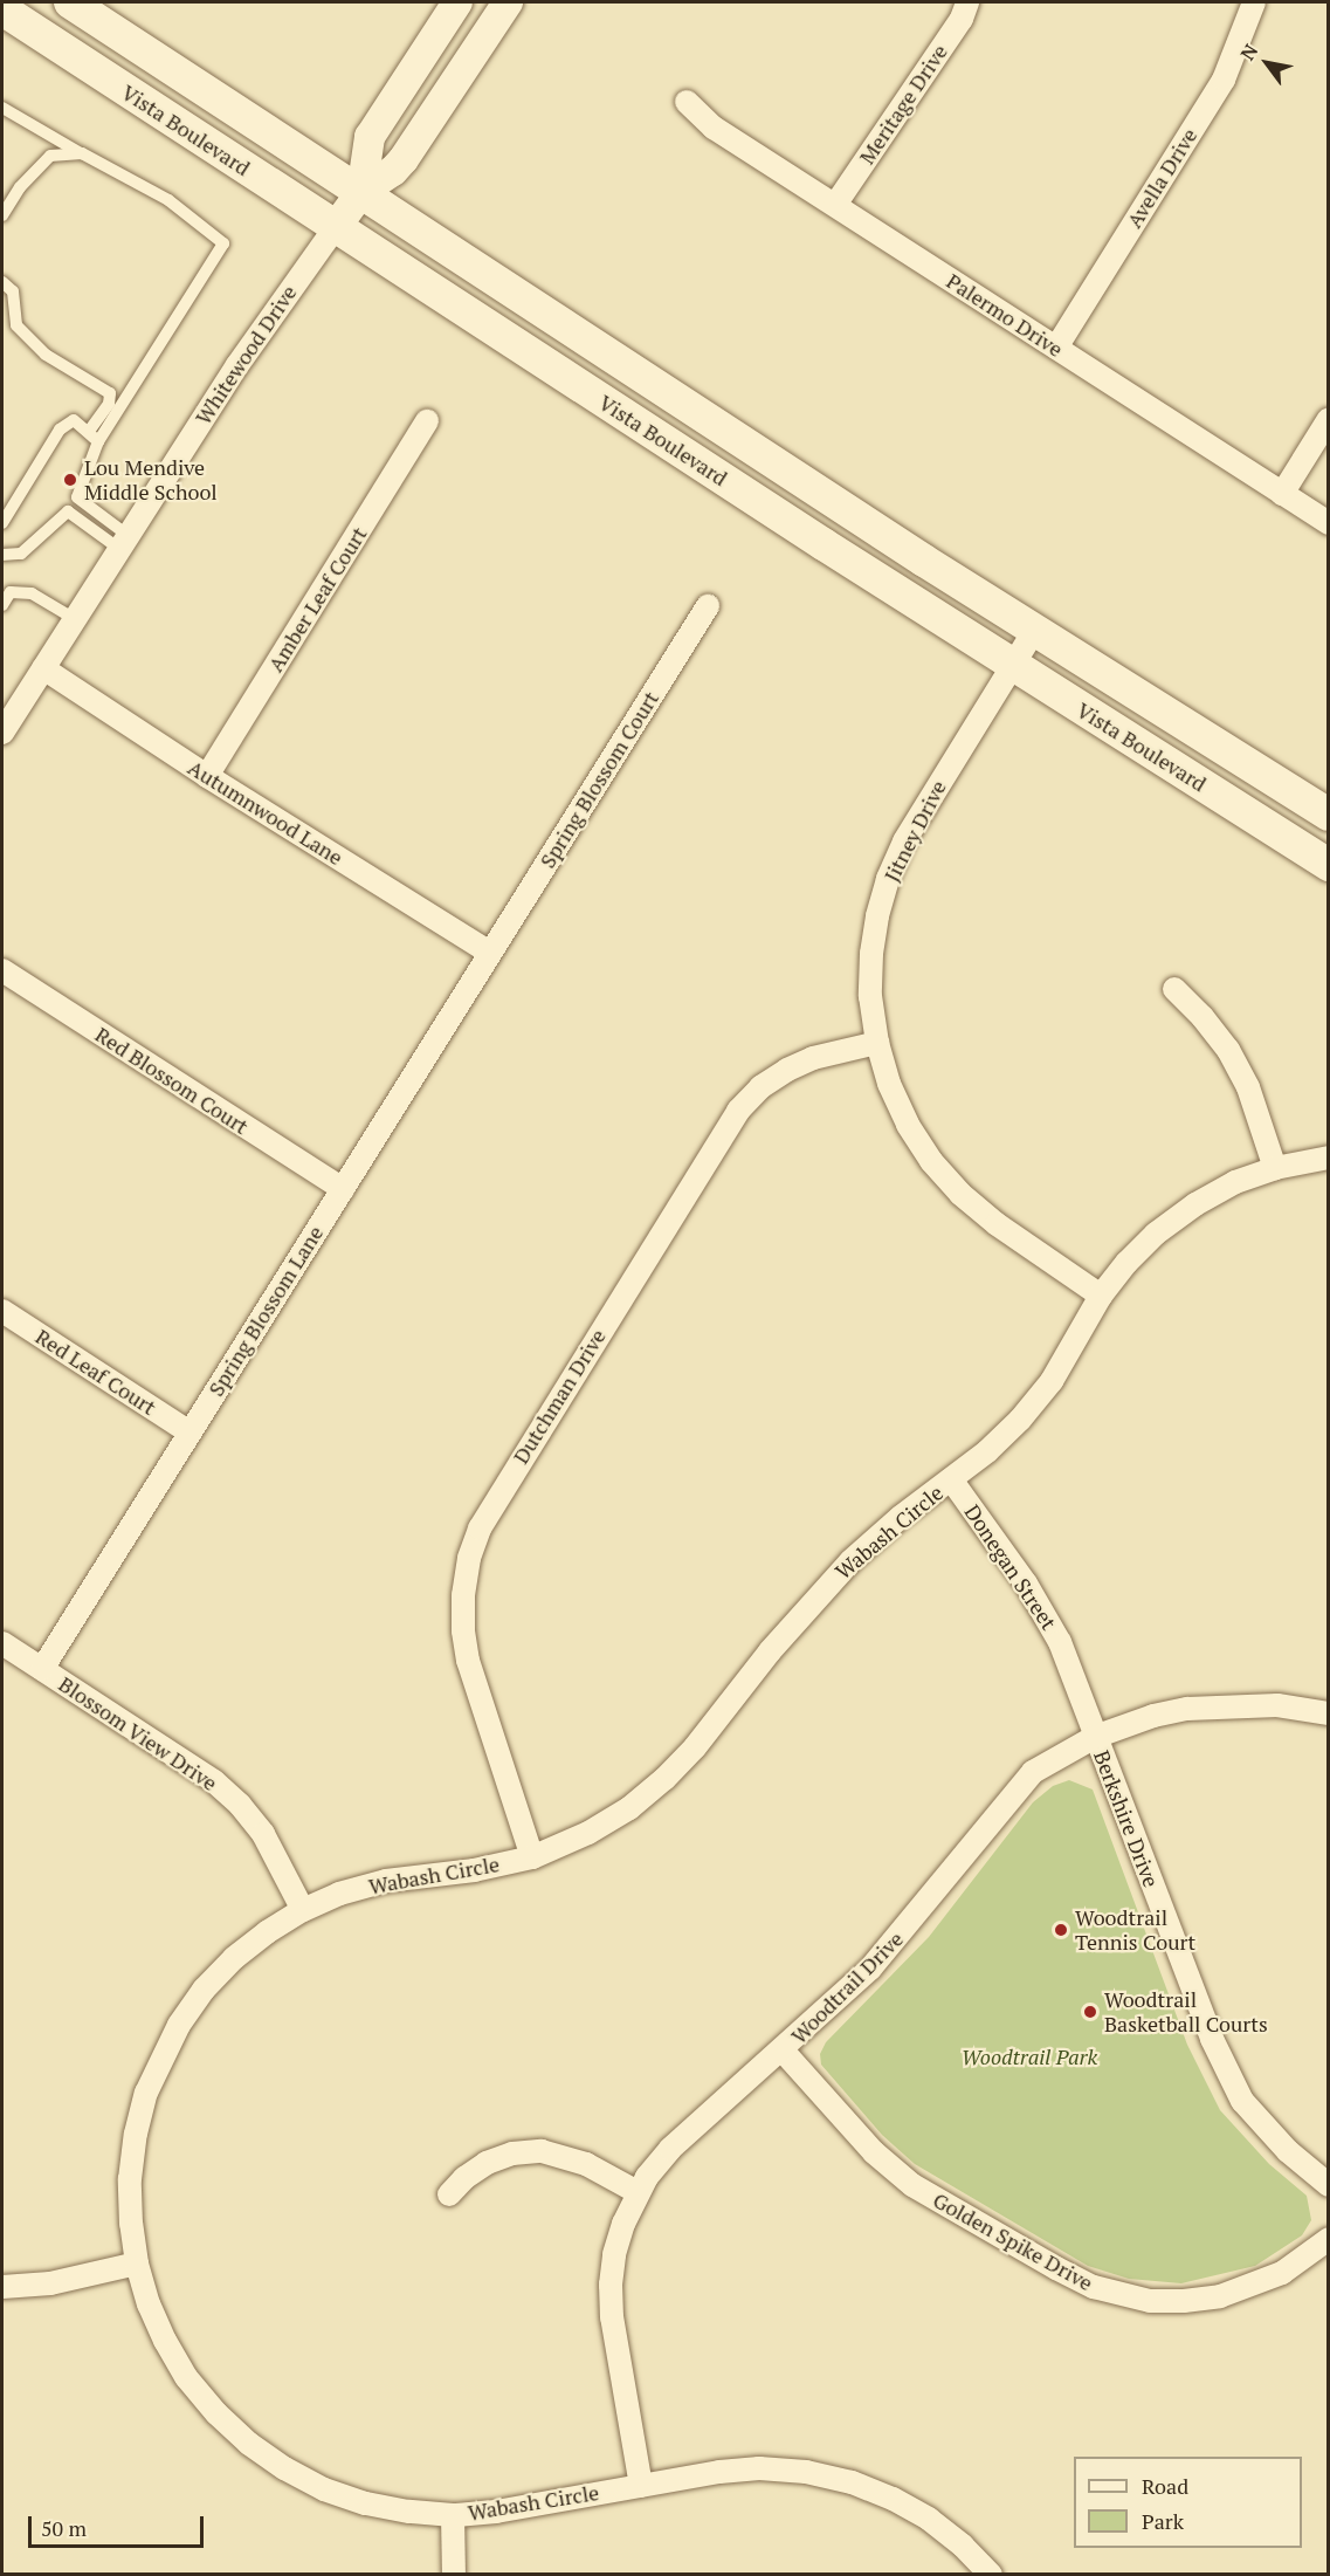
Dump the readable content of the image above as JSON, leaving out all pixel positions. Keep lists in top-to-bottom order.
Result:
{
  "streets": {
    "main road": ["Vista Boulevard"],
    "street": [
      "Meritage Drive",
      "Avella Drive",
      "Palermo Drive",
      "Whitewood Drive",
      "Amber Leaf Court",
      "Spring Blossom Court",
      "Autumnwood Lane",
      "Jitney Drive",
      "Red Blossom Court",
      "Spring Blossom Lane",
      "Red Leaf Court",
      "Dutchman Drive",
      "Wabash Circle",
      "Donegan Street",
      "Blossom View Drive",
      "Berkshire Drive",
      "Woodtrail Drive",
      "Golden Spike Drive"
    ]
  },
  "crossings": [
    ["Meritage Drive", "Palermo Drive"],
    ["Vista Boulevard", "Whitewood Drive"],
    ["Vista Boulevard", "Jitney Drive"],
    ["Avella Drive", "Palermo Drive"],
    ["Whitewood Drive", "Autumnwood Lane"],
    ["Amber Leaf Court", "Autumnwood Lane"],
    ["Spring Blossom Court", "Autumnwood Lane"],
    ["Spring Blossom Court", "Spring Blossom Lane"],
    ["Autumnwood Lane", "Spring Blossom Lane"],
    ["Jitney Drive", "Dutchman Drive"],
    ["Jitney Drive", "Wabash Circle"],
    ["Red Blossom Court", "Spring Blossom Lane"],
    ["Spring Blossom Lane", "Red Leaf Court"],
    ["Spring Blossom Lane", "Blossom View Drive"],
    ["Dutchman Drive", "Wabash Circle"],
    ["Wabash Circle", "Donegan Street"],
    ["Wabash Circle", "Blossom View Drive"],
    ["Wabash Circle", "Woodtrail Drive"],
    ["Donegan Street", "Berkshire Drive"],
    ["Donegan Street", "Woodtrail Drive"],
    ["Berkshire Drive", "Woodtrail Drive"],
    ["Woodtrail Drive", "Golden Spike Drive"]
  ],
  "parks": ["Woodtrail Park"],
  "places": ["Lou Mendive Middle School", "Woodtrail Tennis Court", "Woodtrail Basketball Courts"],
  "legend": ["Road", "Park"],
  "scale_bar": "50 m",
  "north": "top left"
}
